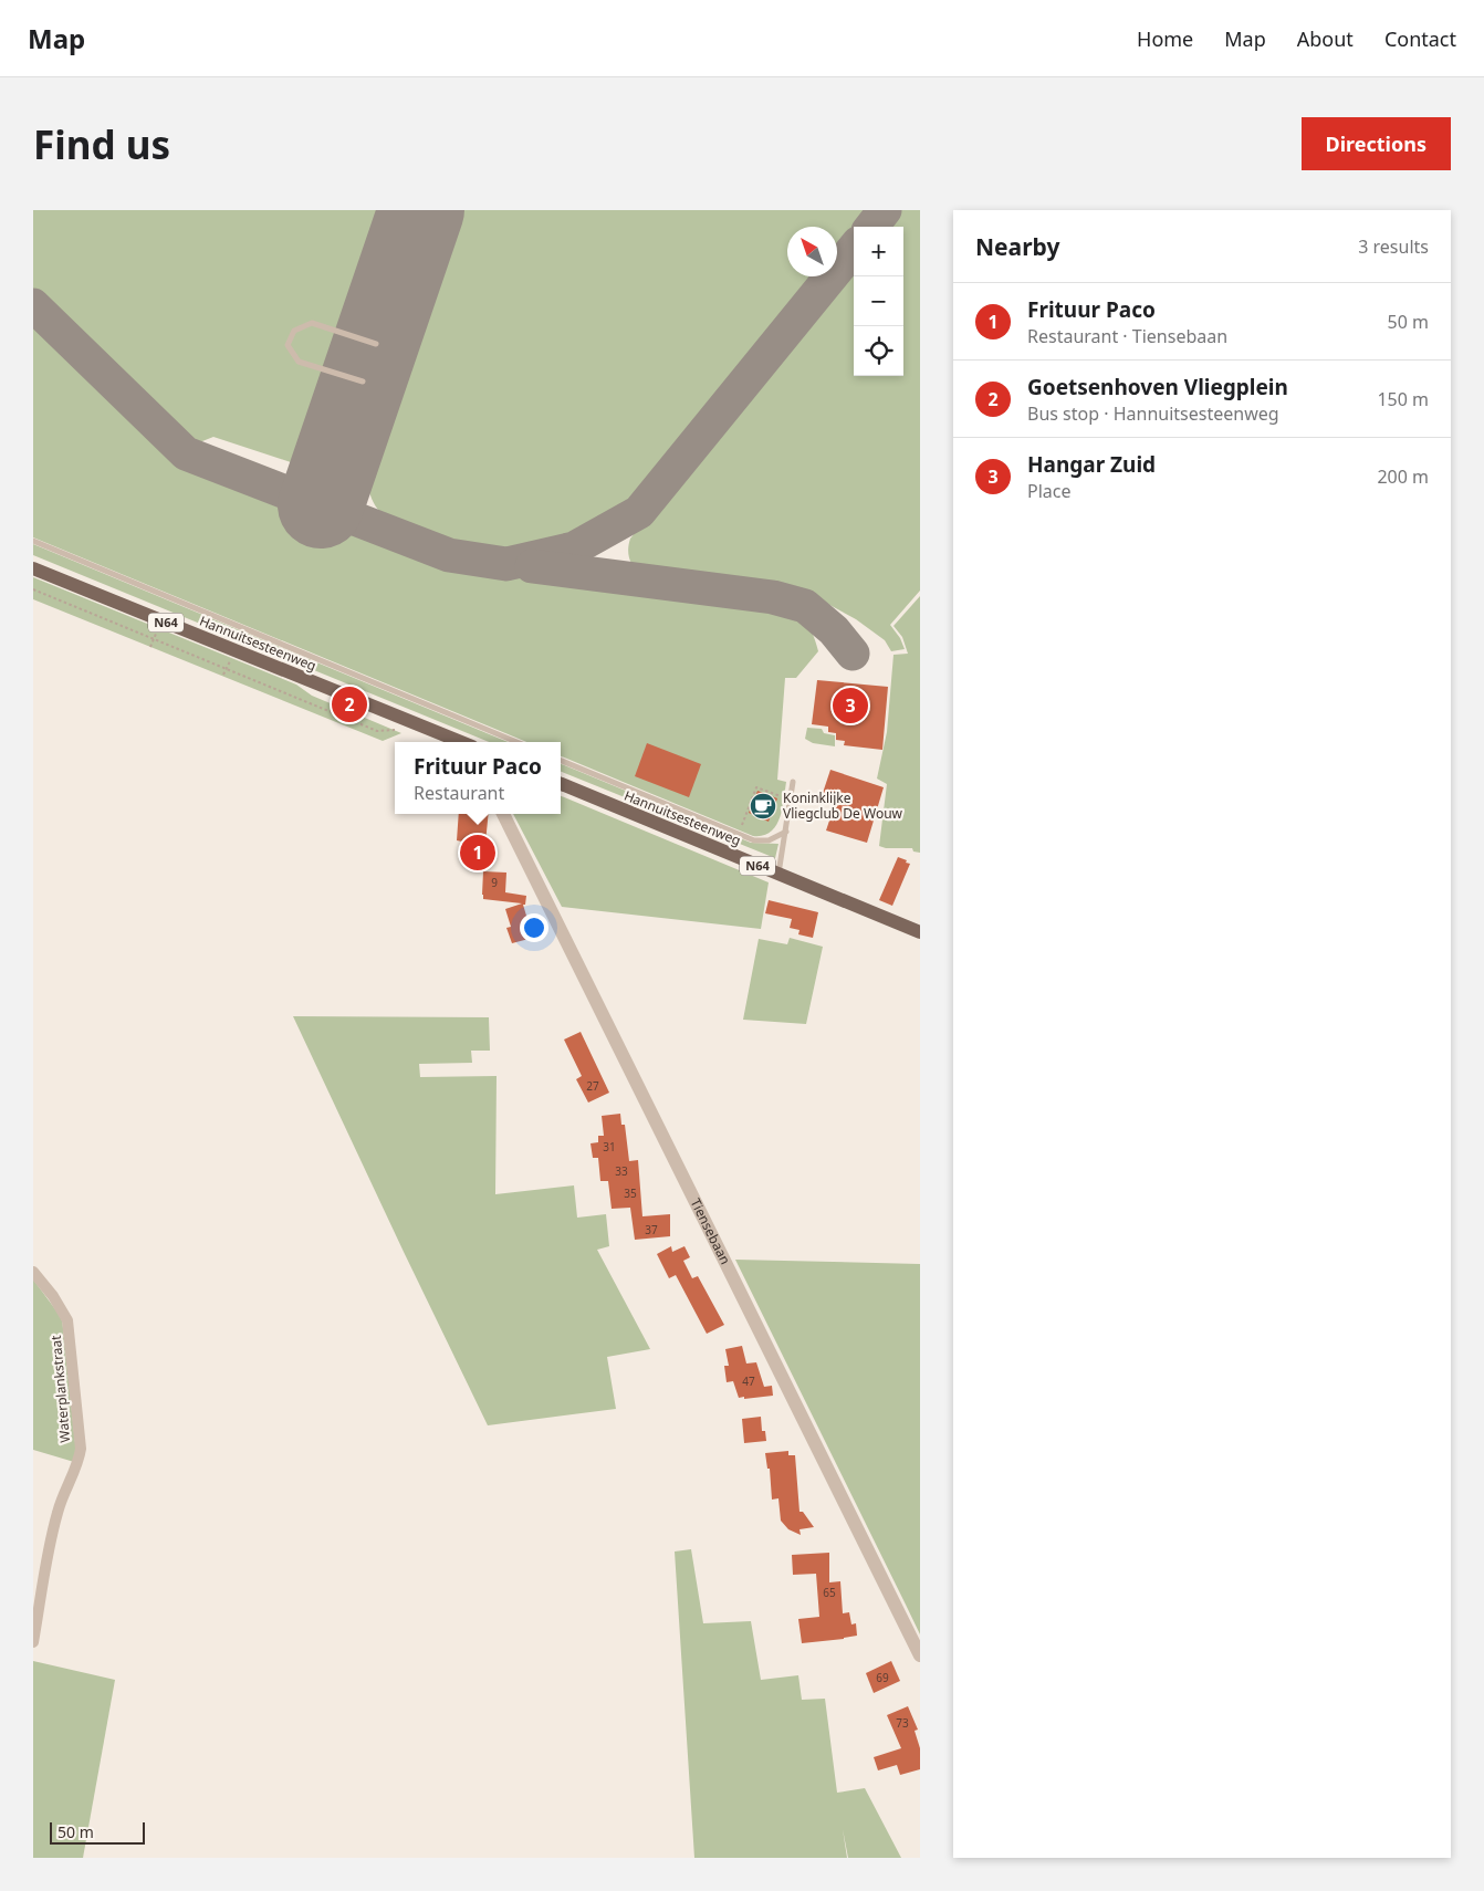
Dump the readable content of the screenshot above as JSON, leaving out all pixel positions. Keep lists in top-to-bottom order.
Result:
{
  "streets": {
    "main road": ["N64", "Hannuitsesteenweg"],
    "street": ["Tiensebaan", "Waterplankstraat"]
  },
  "places": {
    "cafe": ["Koninklijke Vliegclub De Wouw"]
  },
  "house_numbers": [
    "9",
    "27",
    "31",
    "33",
    "35",
    "37",
    "47",
    "65",
    "69",
    "73"
  ],
  "scale_bar": "50 m",
  "north": "top left",
  "page": {
    "header": "Map",
    "nav": [
      "Home",
      "Map",
      "About",
      "Contact"
    ],
    "buttons": "Directions",
    "title": "Find us",
    "heading": ["Nearby", "3 results"],
    "map_buttons": ["+", "−"],
    "list": [
      {
        "mark": "1",
        "name": "Frituur Paco",
        "note": "Restaurant · Tiensebaan",
        "value": "50 m"
      },
      {
        "mark": "2",
        "name": "Goetsenhoven Vliegplein",
        "note": "Bus stop · Hannuitsesteenweg",
        "value": "150 m"
      },
      {
        "mark": "3",
        "name": "Hangar Zuid",
        "note": "Place",
        "value": "200 m"
      }
    ],
    "pins": ["2", "3", "1"],
    "popup": ["Frituur Paco", "Restaurant"],
    "scale": "50 m"
  }
}
